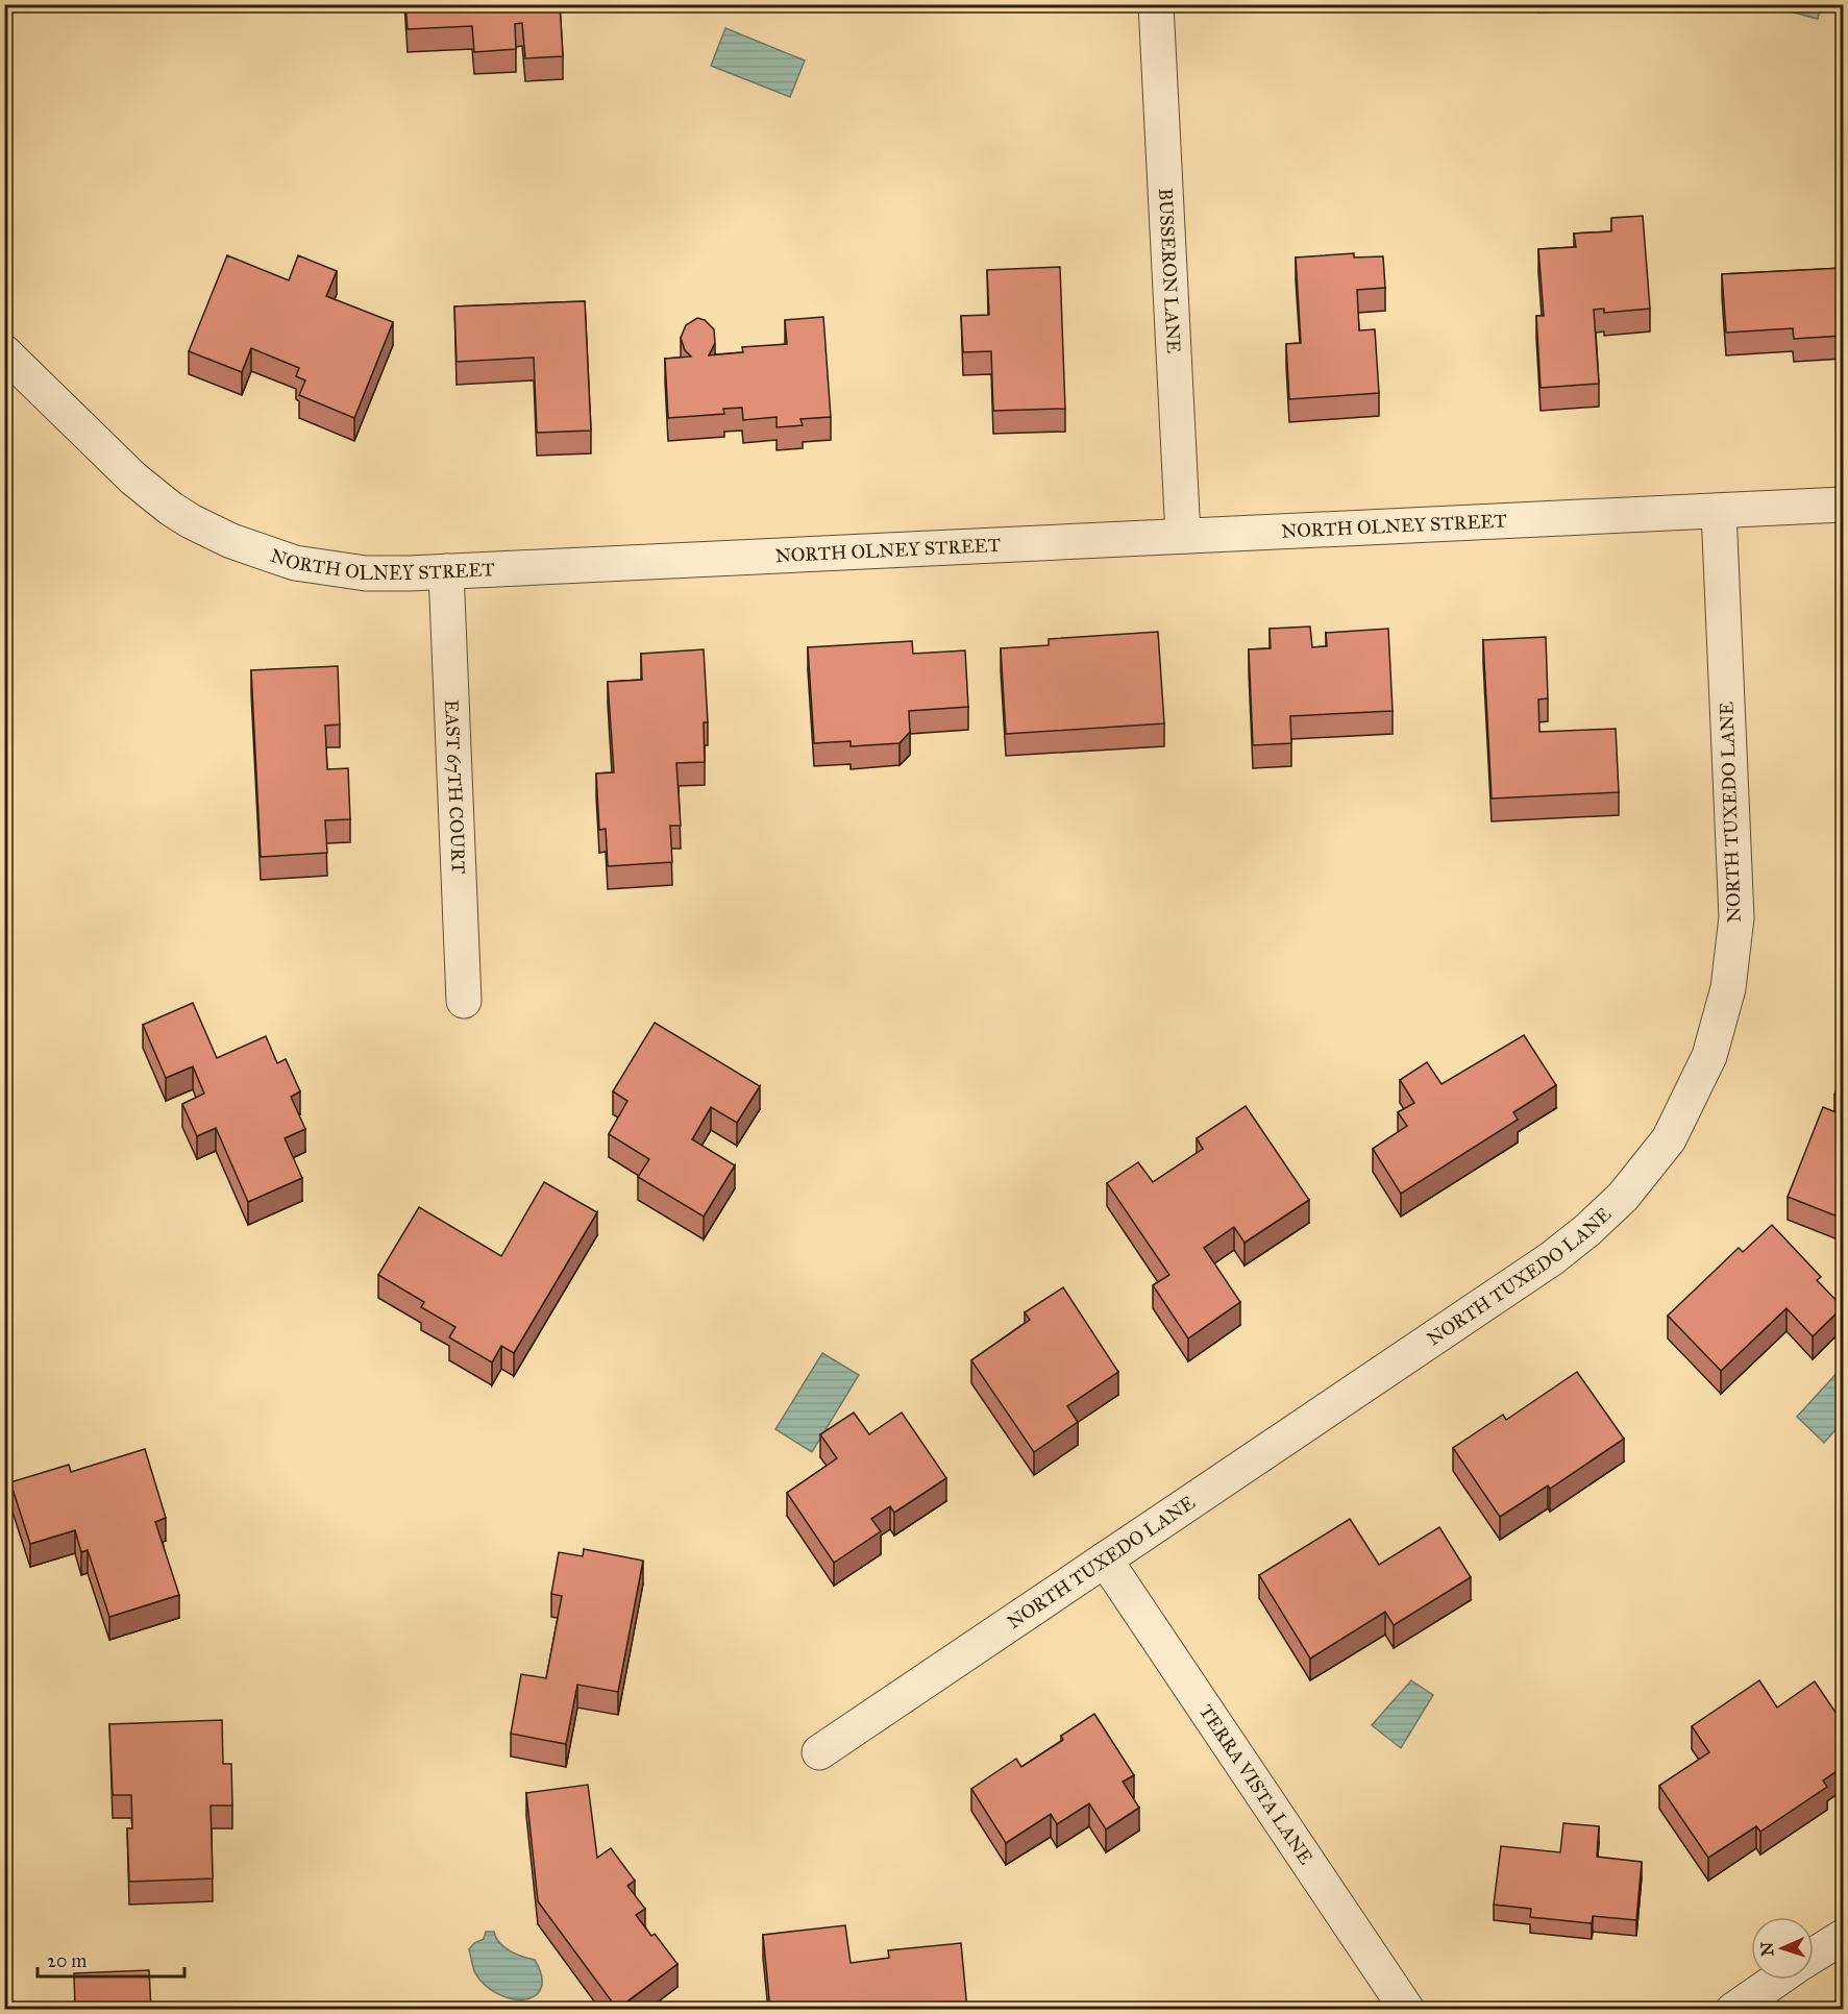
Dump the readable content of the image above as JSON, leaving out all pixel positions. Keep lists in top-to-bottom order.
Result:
{
  "streets": {
    "street": [
      "BUSSERON LANE",
      "NORTH OLNEY STREET",
      "EAST 67TH COURT",
      "NORTH TUXEDO LANE",
      "TERRA VISTA LANE"
    ]
  },
  "crossings": [
    ["BUSSERON LANE", "NORTH OLNEY STREET"],
    ["NORTH OLNEY STREET", "EAST 67TH COURT"],
    ["NORTH OLNEY STREET", "NORTH TUXEDO LANE"],
    ["NORTH TUXEDO LANE", "TERRA VISTA LANE"]
  ],
  "scale_bar": "20 m",
  "north": "left"
}
